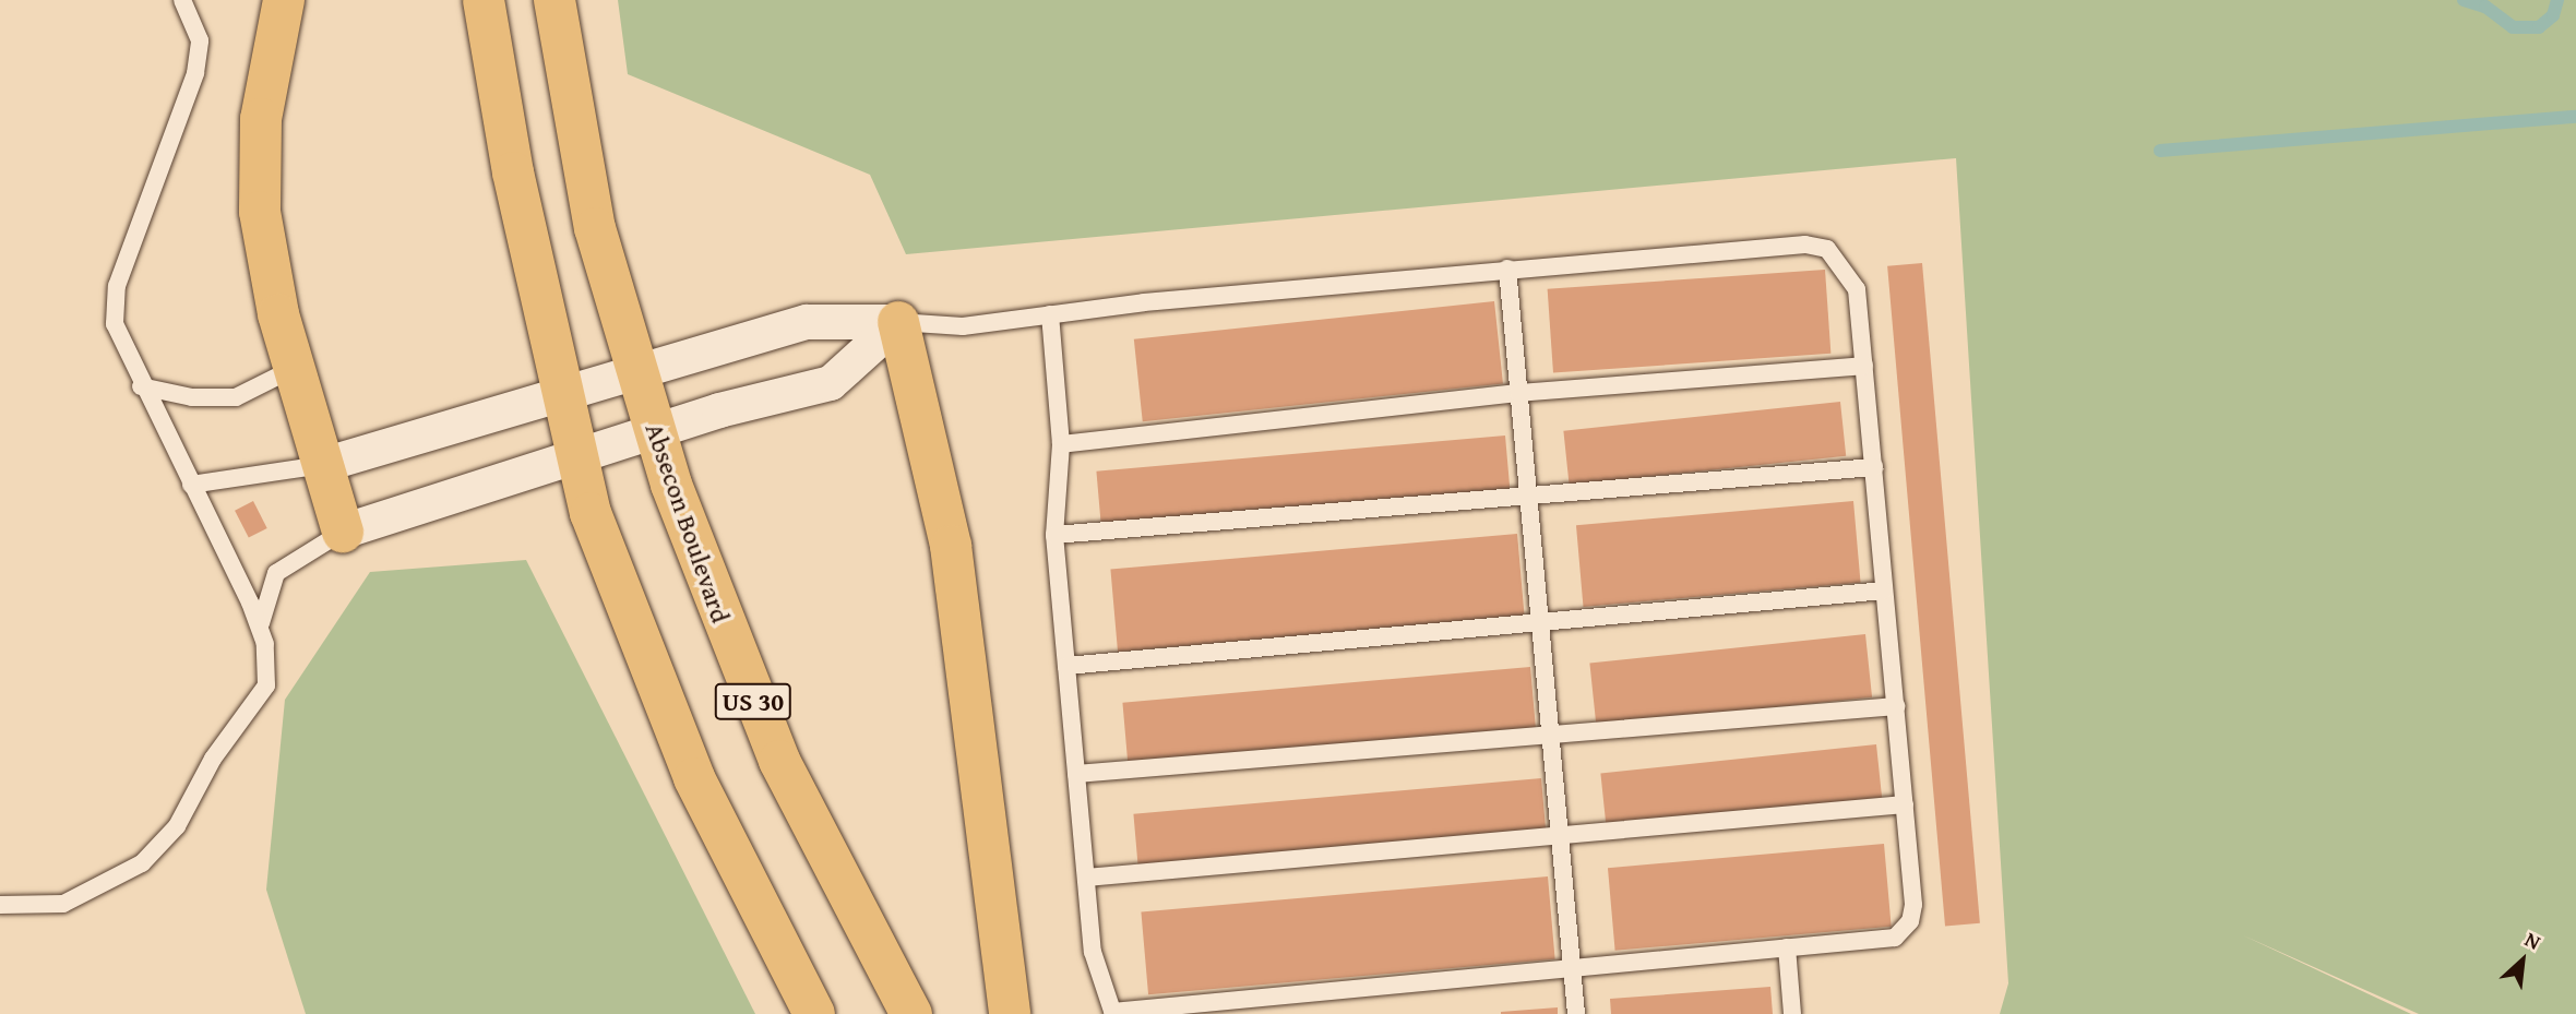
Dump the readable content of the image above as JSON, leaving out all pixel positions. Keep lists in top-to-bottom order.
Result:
{
  "streets": {
    "highway": ["Absecon Boulevard", "US 30"]
  },
  "north": "top right"
}
